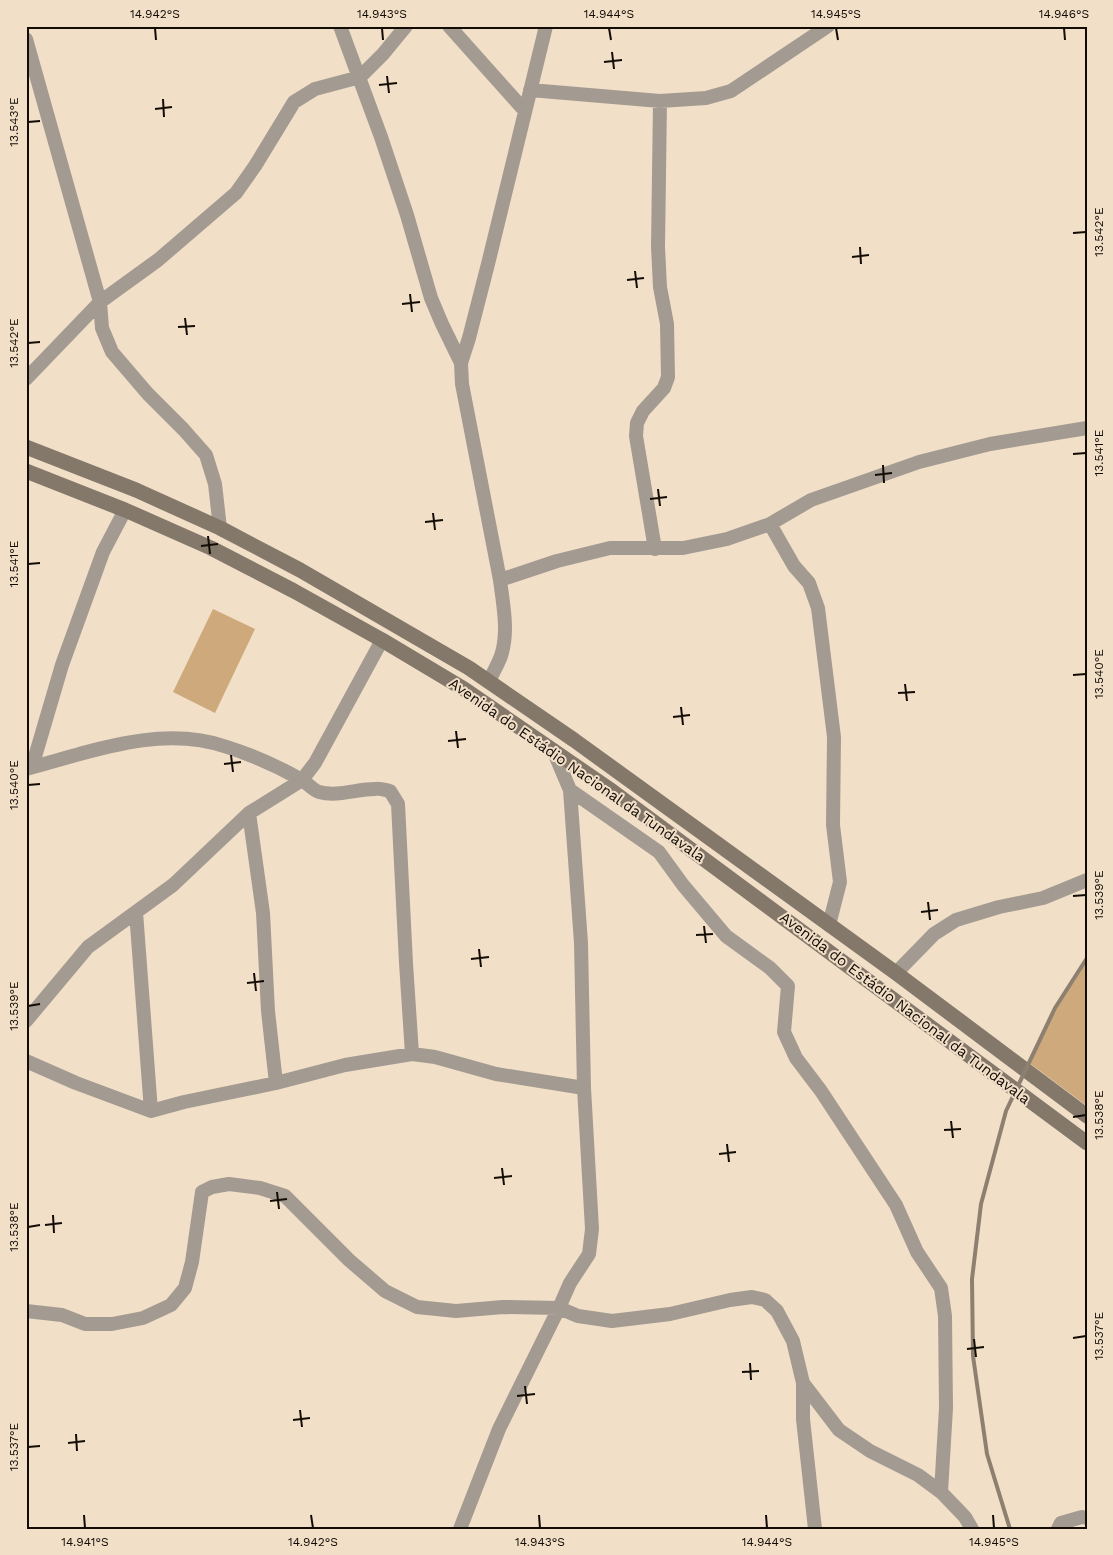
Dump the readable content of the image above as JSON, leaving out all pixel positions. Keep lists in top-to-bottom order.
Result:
{
  "streets": {
    "street": ["Avenida do Estádio Nacional da Tundavala"]
  },
  "coordinates": [
    "14.942°S",
    "14.943°S",
    "14.944°S",
    "14.945°S",
    "14.946°S",
    "13.543°E",
    "13.542°E",
    "13.541°E",
    "13.540°E",
    "13.539°E",
    "13.538°E",
    "13.537°E",
    "14.941°S"
  ]
}
